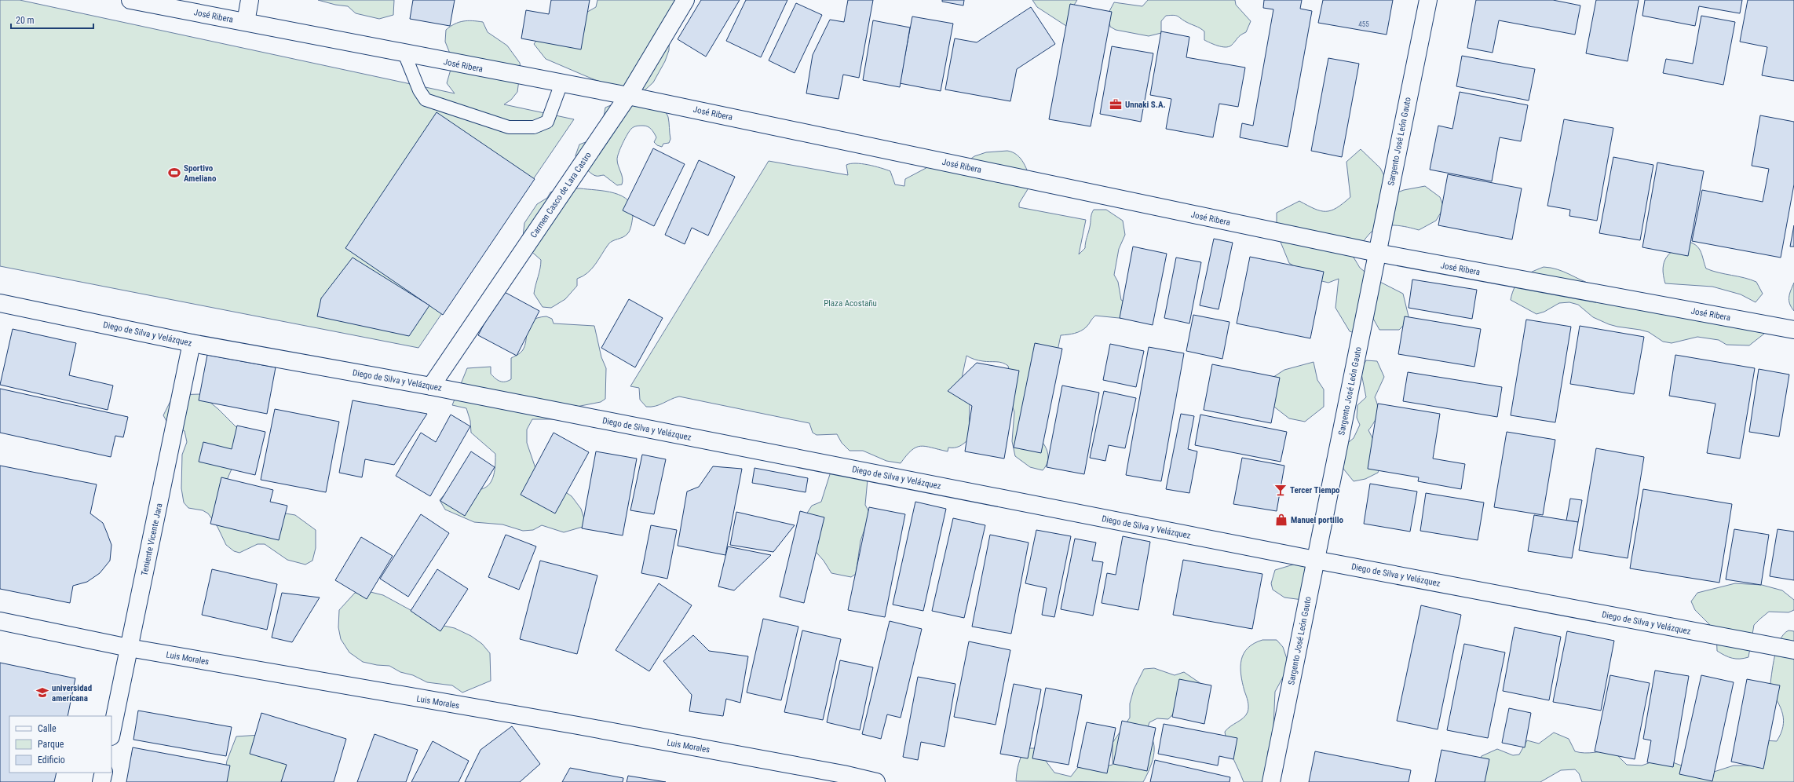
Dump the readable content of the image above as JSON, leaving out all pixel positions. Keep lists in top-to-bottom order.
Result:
{
  "streets": {
    "street": [
      "José Ribera",
      "Sargento José León Gauto",
      "Carmen Casco de Lara Castro",
      "Diego de Silva y Velázquez",
      "Teniente Vicente Jara",
      "Luis Morales"
    ]
  },
  "crossings": [
    ["José Ribera", "Sargento José León Gauto"],
    ["José Ribera", "Carmen Casco de Lara Castro"],
    ["Sargento José León Gauto", "Diego de Silva y Velázquez"],
    ["Carmen Casco de Lara Castro", "Diego de Silva y Velázquez"],
    ["Diego de Silva y Velázquez", "Teniente Vicente Jara"],
    ["Teniente Vicente Jara", "Luis Morales"]
  ],
  "parks": ["Plaza Acostañu"],
  "places": {
    "office": ["Unnaki S.A."],
    "sports": ["Sportivo Ameliano"],
    "bar": ["Tercer Tiempo"],
    "shop": ["Manuel portillo"],
    "school or university": ["universidad americana"]
  },
  "house_numbers": ["455"],
  "legend": ["Calle", "Parque", "Edificio"],
  "scale_bar": "20 m"
}
